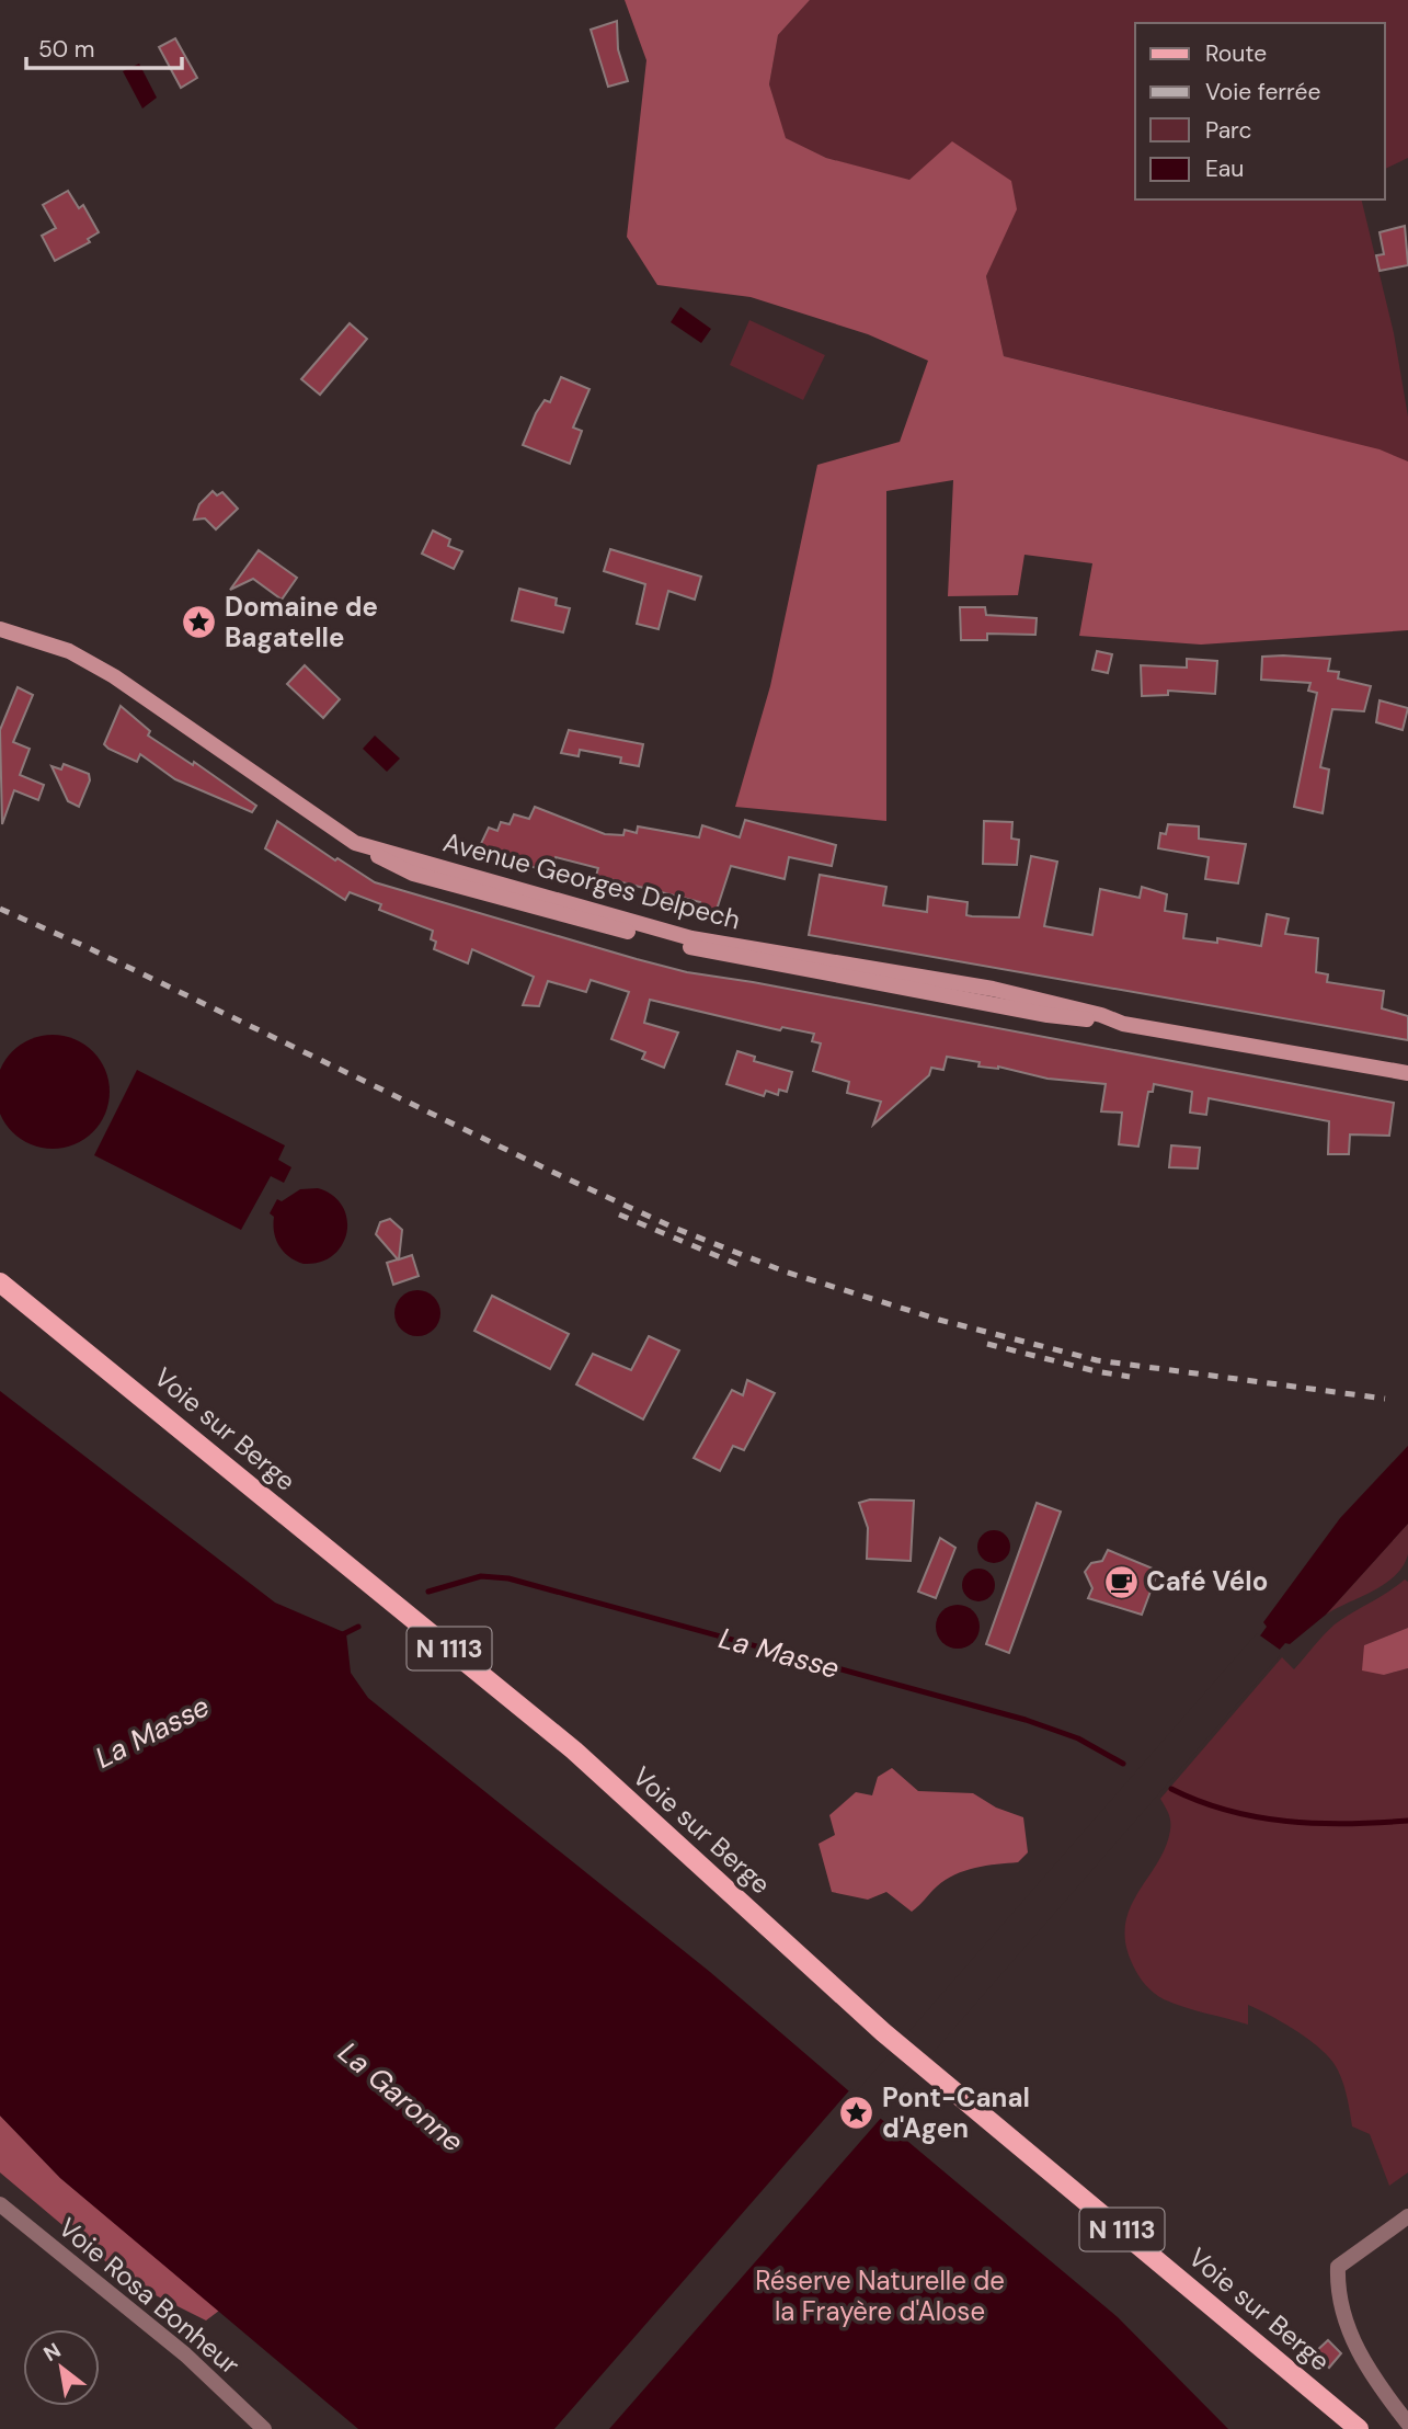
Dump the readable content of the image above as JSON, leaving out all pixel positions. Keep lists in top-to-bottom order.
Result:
{
  "streets": {
    "main road": ["Avenue Georges Delpech", "Voie sur Berge", "N 1113"],
    "street": ["Voie Rosa Bonheur"]
  },
  "water": ["La Masse", "La Garonne"],
  "parks": ["Réserve Naturelle de la Frayère d'Alose"],
  "places": {
    "place": ["Domaine de Bagatelle", "Pont-Canal d'Agen"],
    "cafe": ["Café Vélo"]
  },
  "legend": [
    "Route",
    "Voie ferrée",
    "Parc",
    "Eau"
  ],
  "scale_bar": "50 m",
  "north": "top left"
}
